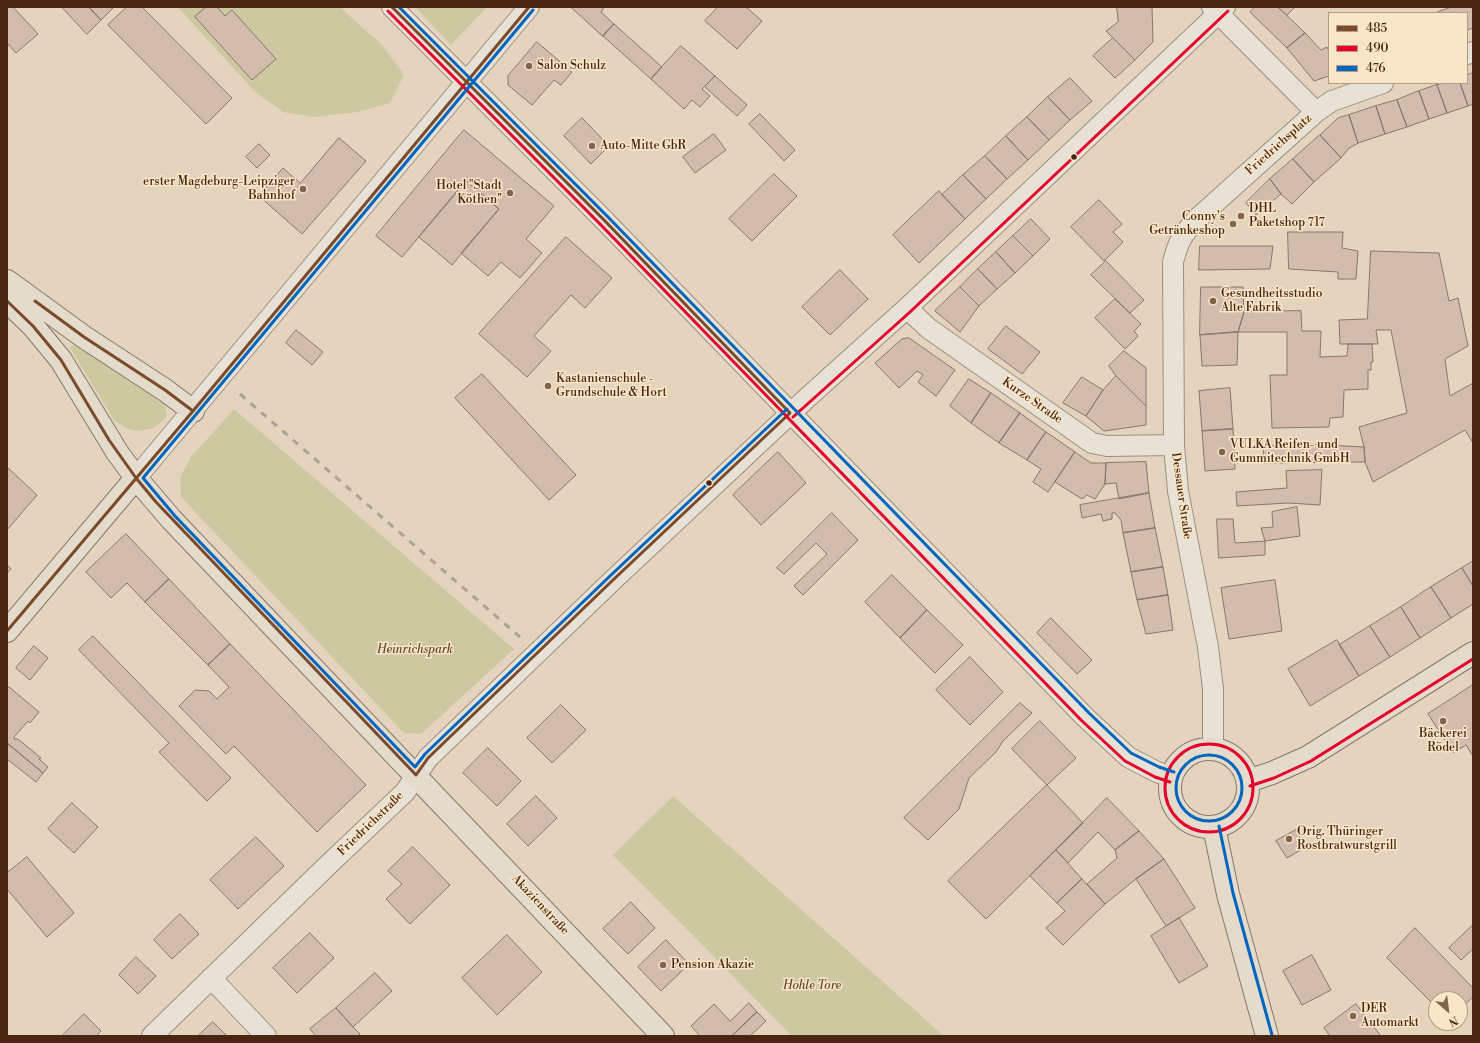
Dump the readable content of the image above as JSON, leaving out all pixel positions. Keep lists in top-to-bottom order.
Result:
{
  "streets": {
    "main road": ["Akazienstraße"],
    "street": [
      "Friedrichsplatz",
      "Kurze Straße",
      "Dessauer Straße",
      "Friedrichstraße"
    ]
  },
  "crossings": [
    ["Friedrichsplatz", "Dessauer Straße"],
    ["Friedrichsplatz", "Friedrichstraße"],
    ["Kurze Straße", "Dessauer Straße"],
    ["Kurze Straße", "Friedrichstraße"],
    ["Friedrichstraße", "Akazienstraße"]
  ],
  "parks": ["Heinrichspark", "Hohle Tore"],
  "places": [
    "Salon Schulz",
    "Auto-Mitte GbR",
    "erster Magdeburg-Leipziger Bahnhof",
    "Hotel \"Stadt Köthen\"",
    "DHL Paketshop 717",
    "Conny's Getränkeshop",
    "Gesundheitsstudio Alte Fabrik",
    "Kastanienschule - Grundschule & Hort",
    "VULKA Reifen- und Gummitechnik GmbH",
    "Bäckerei Rödel",
    "Orig. Thüringer Rostbratwurstgrill",
    "Pension Akazie",
    "DER Automarkt"
  ],
  "lines": ["transit line 485", "transit line 476", "transit line 490"],
  "legend": ["485", "490", "476"],
  "north": "bottom right"
}
